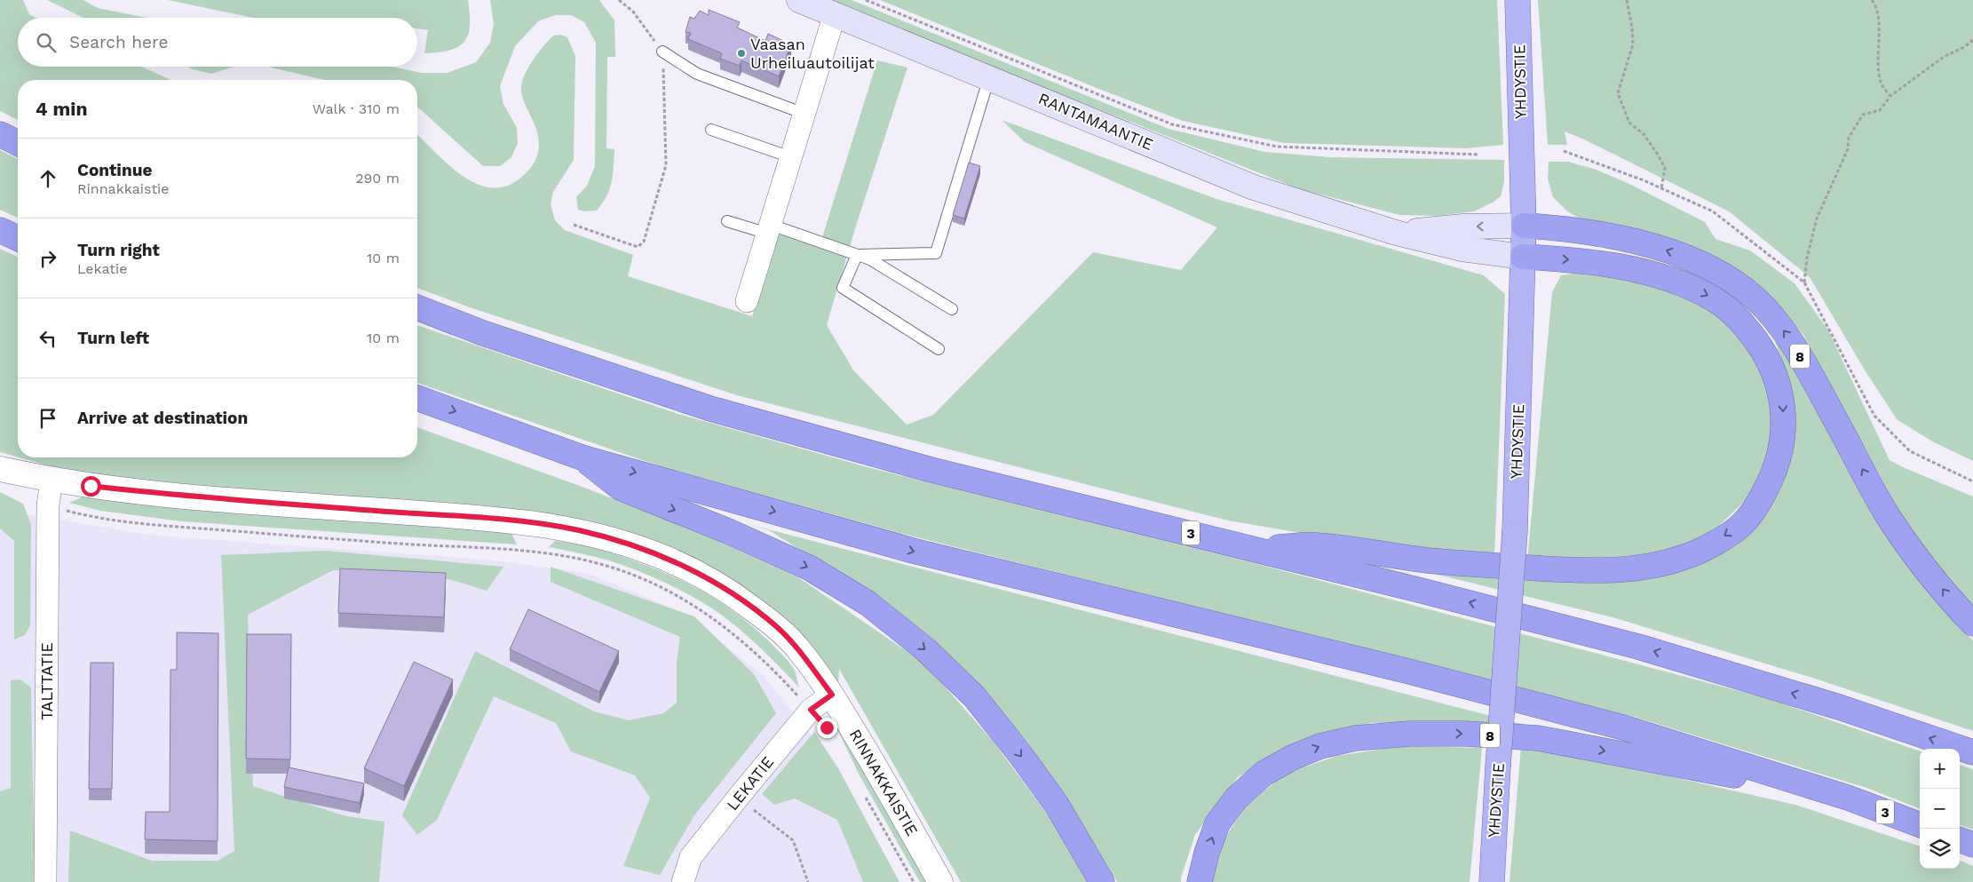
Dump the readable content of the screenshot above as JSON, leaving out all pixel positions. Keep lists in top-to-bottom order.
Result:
{
  "streets": {
    "highway": ["YHDYSTIE", "8", "3"],
    "main road": ["RANTAMAANTIE"],
    "street": ["TALTTATIE", "RINNAKKAISTIE", "LEKATIE"]
  },
  "crossings": [
    ["YHDYSTIE", "RANTAMAANTIE"],
    ["YHDYSTIE", "8"],
    ["RANTAMAANTIE", "8"],
    ["8", "3"],
    ["TALTTATIE", "RINNAKKAISTIE"],
    ["RINNAKKAISTIE", "LEKATIE"]
  ],
  "places": ["Vaasan Urheiluautoilijat"],
  "page": {
    "search": "Search here",
    "heading": ["4 min", "Walk · 310 m"],
    "list": [
      ["Continue", "Rinnakkaistie", "290 m"],
      ["Turn right", "Lekatie", "10 m"],
      ["Turn left", "10 m"],
      "Arrive at destination"
    ],
    "map_buttons": ["+", "−"]
  }
}
